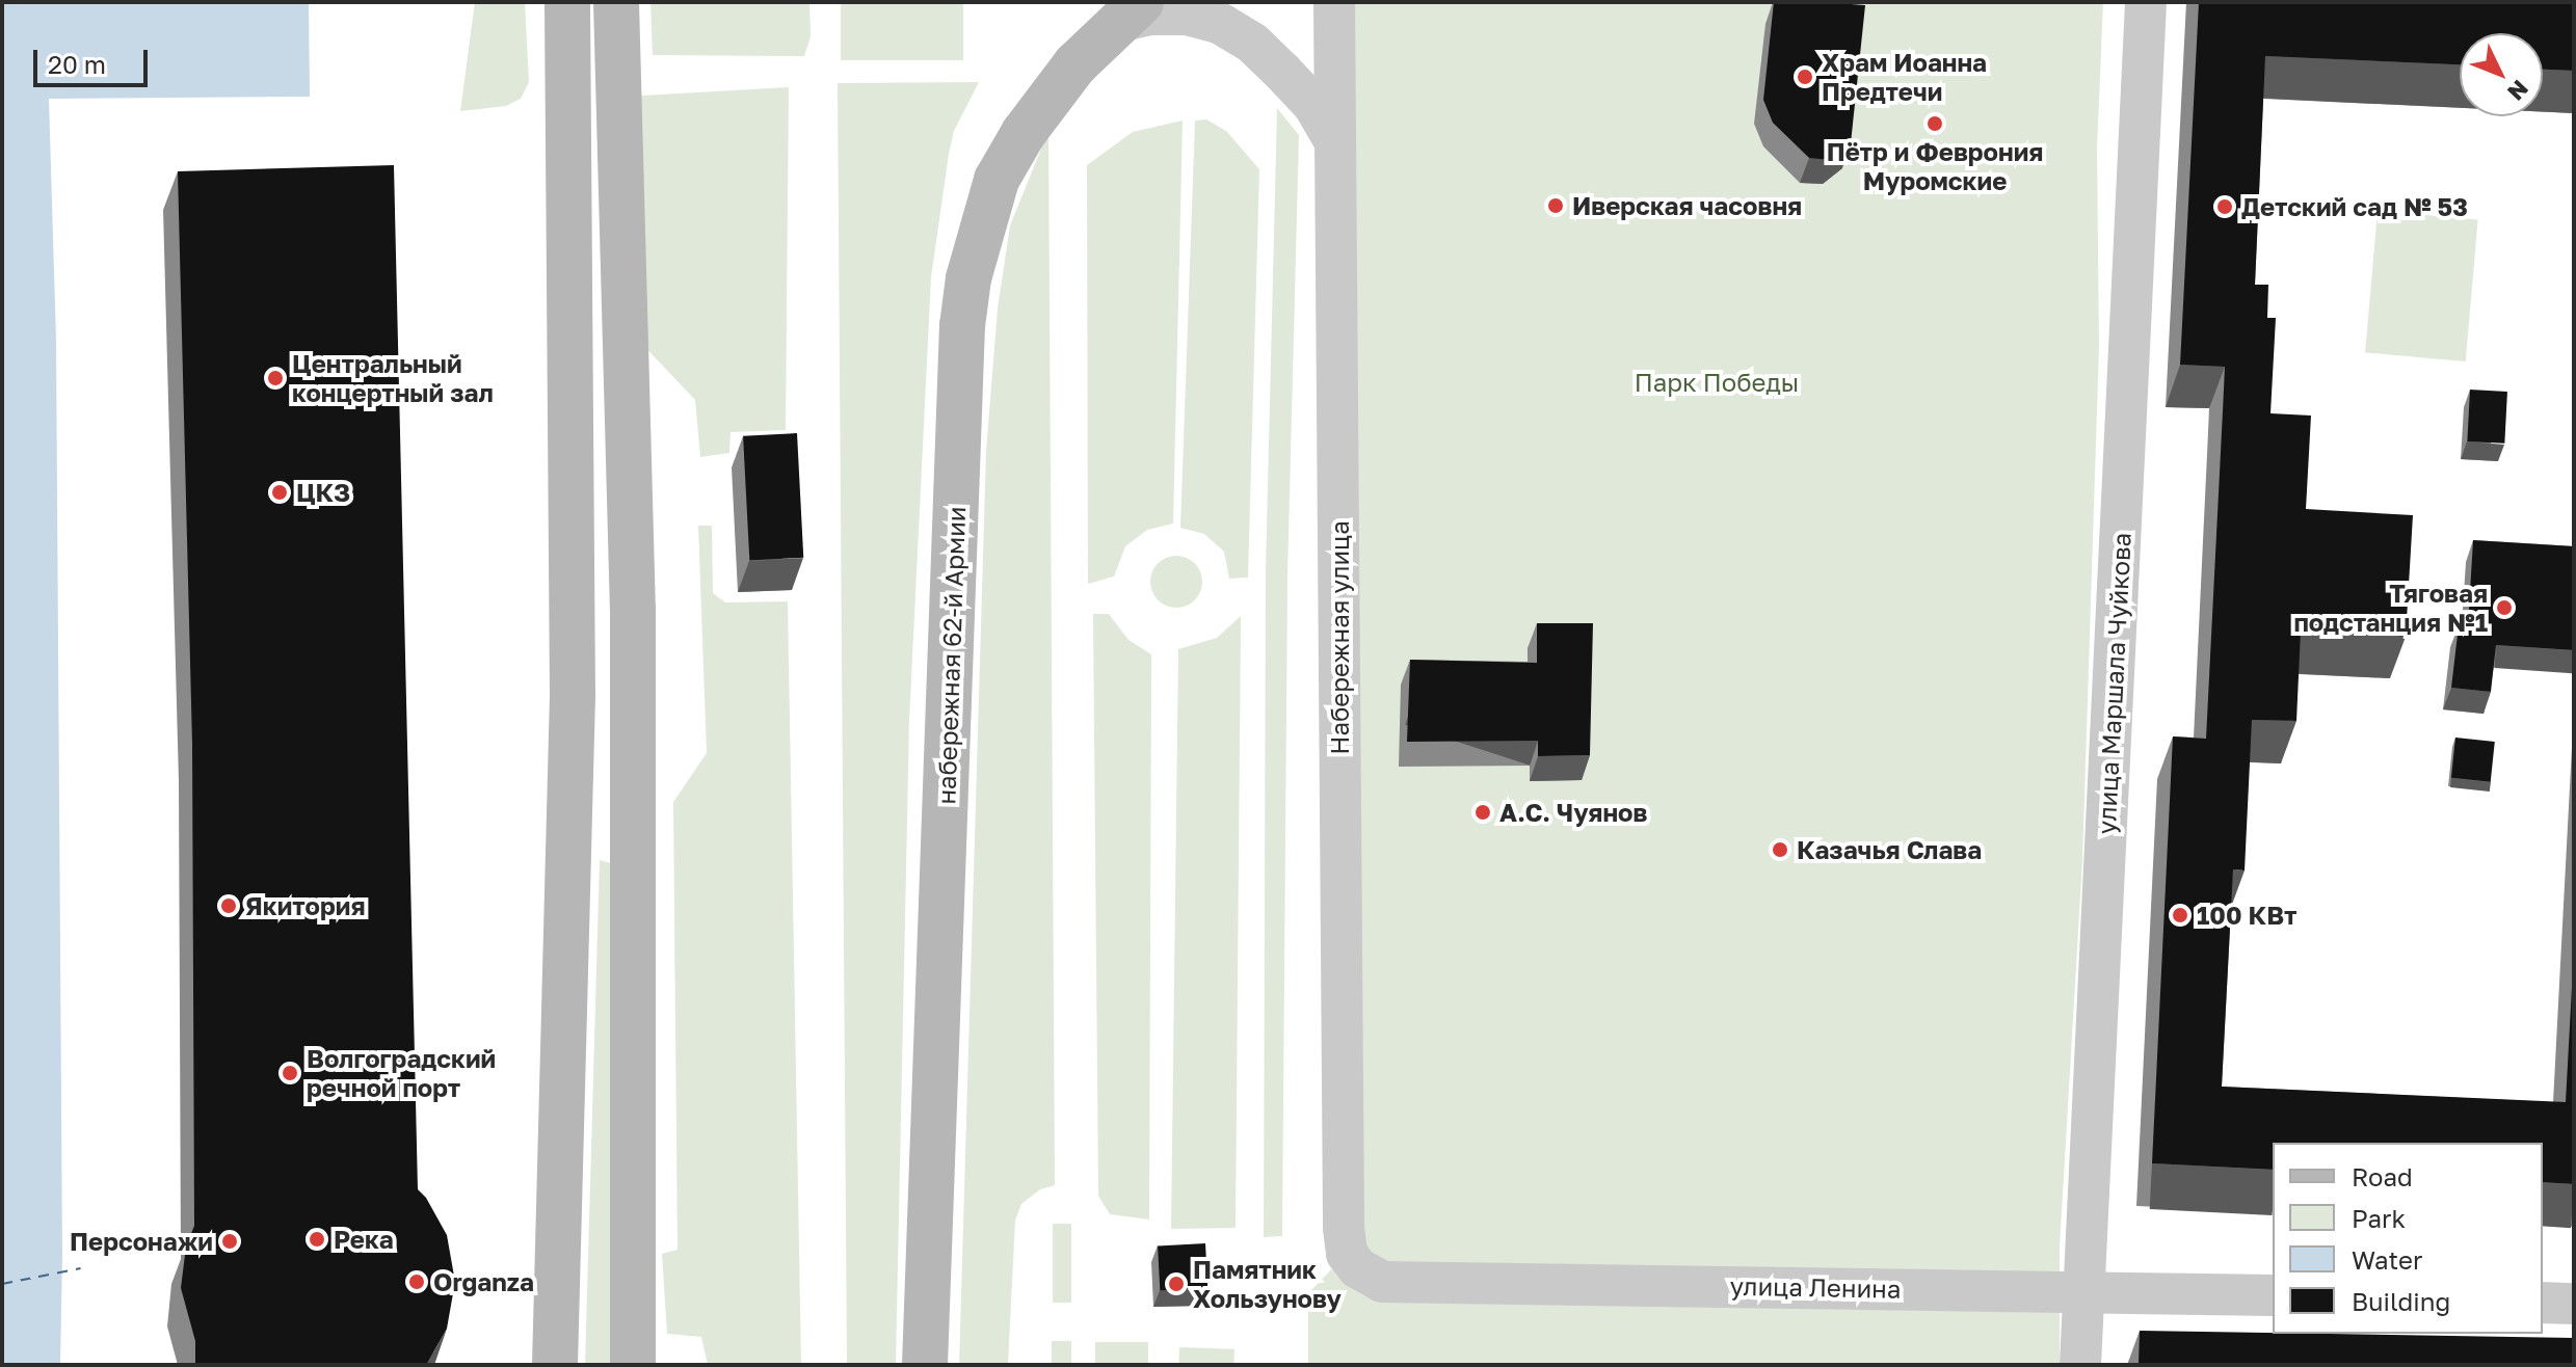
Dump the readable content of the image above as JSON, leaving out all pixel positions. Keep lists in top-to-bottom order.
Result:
{
  "streets": {
    "main road": ["набережная 62-й Армии"],
    "street": ["Набережная улица", "улица Маршала Чуйкова", "улица Ленина"]
  },
  "crossings": [
    ["Набережная улица", "улица Ленина"],
    ["улица Маршала Чуйкова", "улица Ленина"]
  ],
  "parks": ["Парк Победы"],
  "places": [
    "Храм Иоанна Предтечи",
    "Пётр и Феврония Муромские",
    "Иверская часовня",
    "Детский сад № 53",
    "Центральный концертный зал",
    "ЦКЗ",
    "Тяговая подстанция №1",
    "А.С. Чуянов",
    "Казачья Слава",
    "Якитория",
    "100 КВт",
    "Волгоградский речной порт",
    "Река",
    "Персонажи",
    "Organza",
    "Памятник Хользунову"
  ],
  "legend": [
    "Road",
    "Park",
    "Water",
    "Building"
  ],
  "scale_bar": "20 m",
  "north": "bottom right"
}
